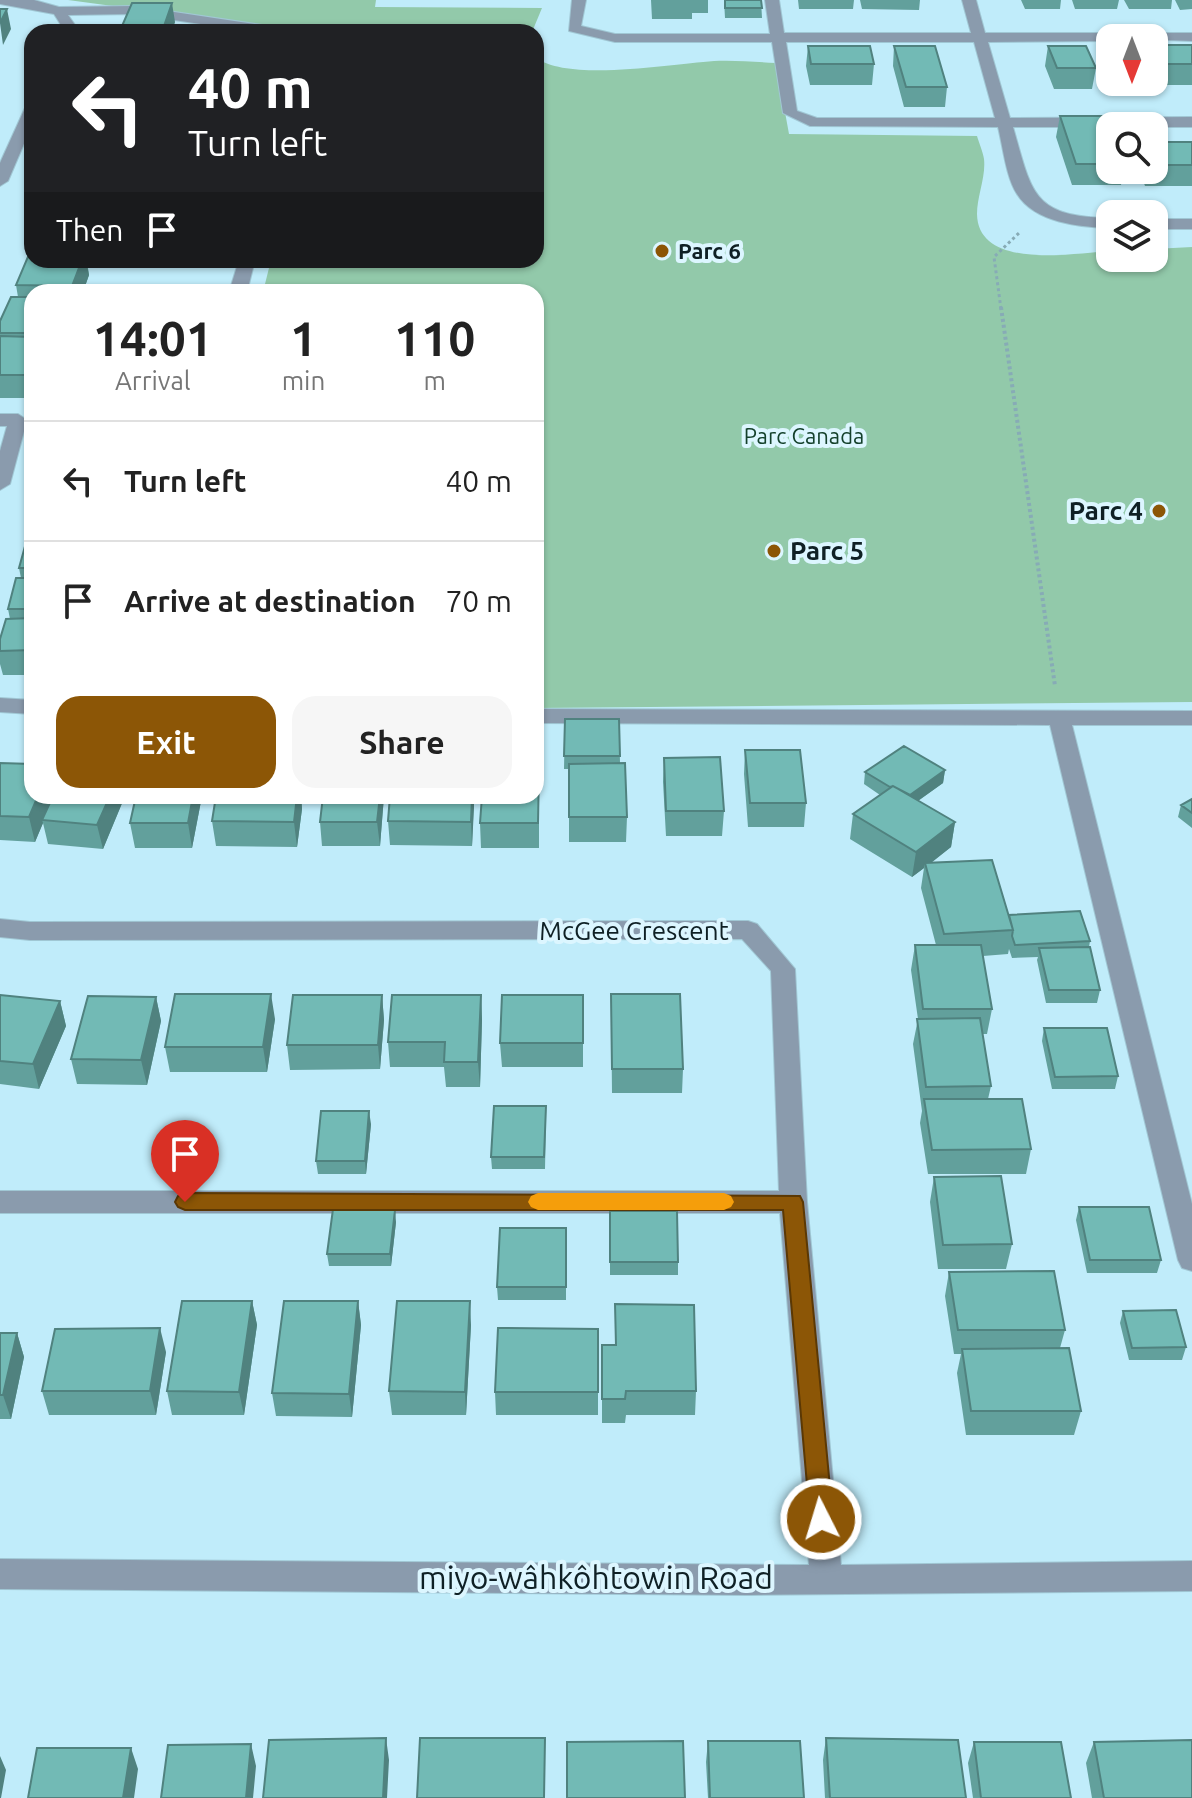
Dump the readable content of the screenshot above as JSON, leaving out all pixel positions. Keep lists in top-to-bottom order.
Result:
{
  "streets": {
    "street": ["McGee Crescent", "miyo-wâhkôhtowin Road"]
  },
  "crossings": [
    ["McGee Crescent", "miyo-wâhkôhtowin Road"]
  ],
  "parks": ["Parc Canada"],
  "places": ["Parc 6", "Parc 4", "Parc 5"],
  "north": "bottom",
  "page": {
    "turn": ["40 m", "Turn left"],
    "then": "Then",
    "eta": [
      "14:01",
      "Arrival",
      "1",
      "min",
      "110",
      "m"
    ],
    "list": [
      {
        "name": "Turn left",
        "value": "40 m"
      },
      {
        "name": "Arrive at destination",
        "value": "70 m"
      }
    ],
    "buttons": ["Exit", "Share"]
  }
}
